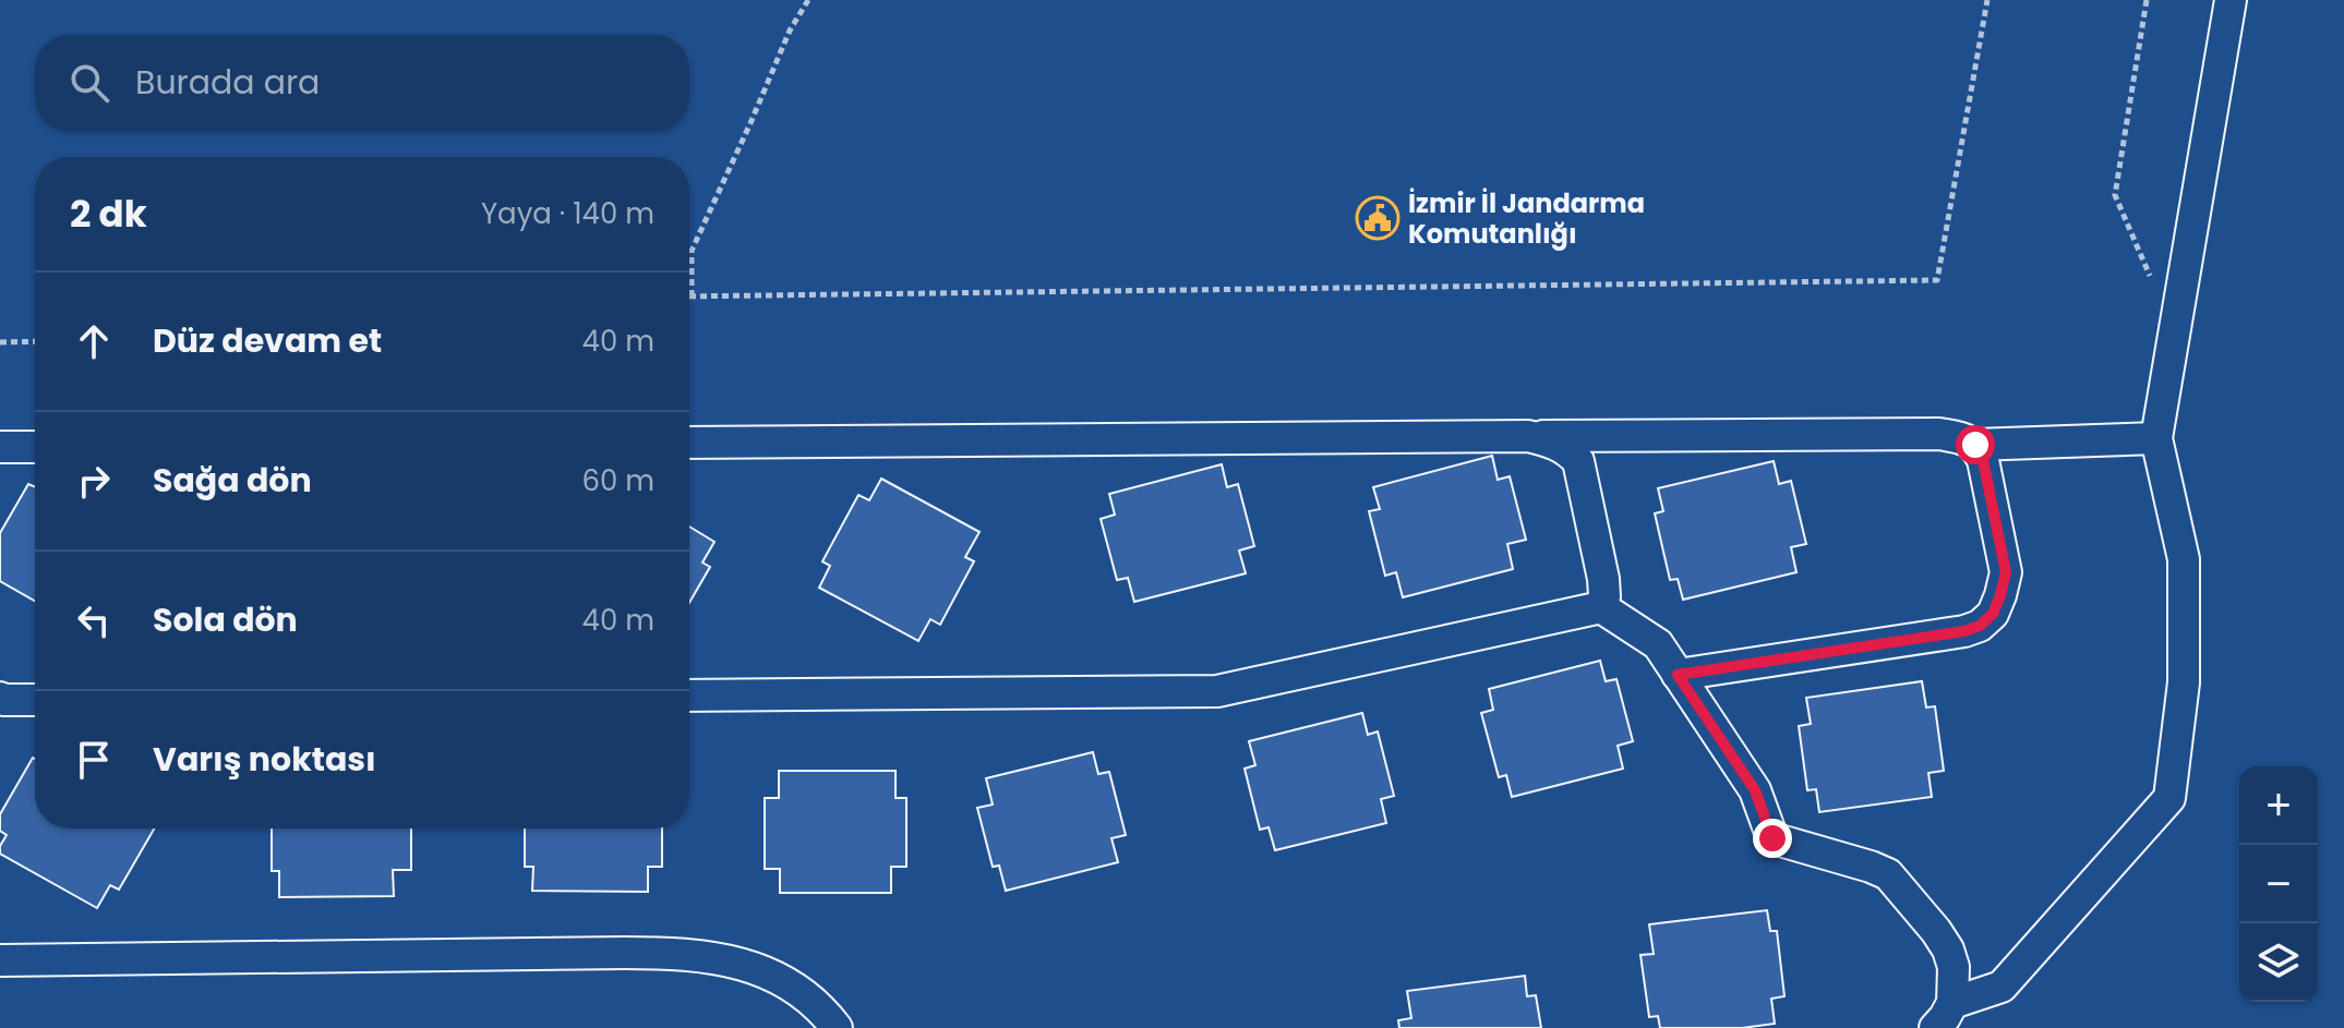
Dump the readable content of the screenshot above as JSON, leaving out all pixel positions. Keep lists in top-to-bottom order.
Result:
{
  "places": {
    "public building": ["İzmir İl Jandarma Komutanlığı"]
  },
  "page": {
    "search": "Burada ara",
    "heading": ["2 dk", "Yaya · 140 m"],
    "list": [
      ["Düz devam et", "40 m"],
      ["Sağa dön", "60 m"],
      ["Sola dön", "40 m"],
      "Varış noktası"
    ],
    "map_buttons": ["+", "−"]
  }
}
